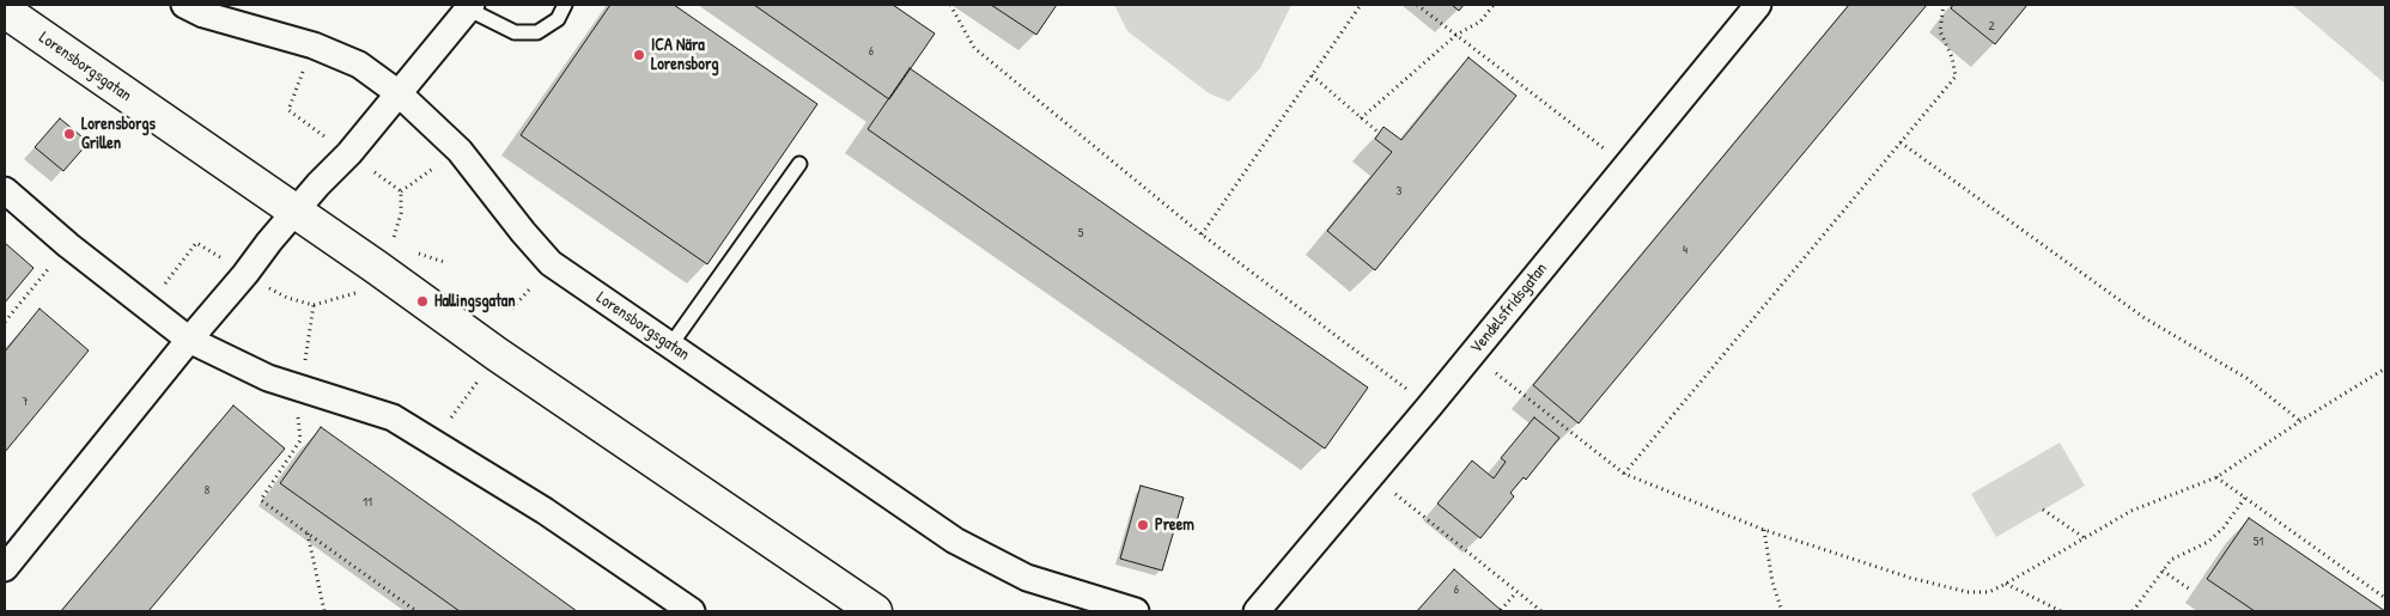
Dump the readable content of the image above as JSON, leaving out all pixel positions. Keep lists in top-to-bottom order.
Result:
{
  "streets": {
    "main road": ["Lorensborgsgatan"],
    "street": ["Vendelsfridsgatan"]
  },
  "places": [
    "ICA Nära Lorensborg",
    "Lorensborgs Grillen",
    "Hallingsgatan",
    "Preem"
  ],
  "house_numbers": [
    "2",
    "6",
    "3",
    "5",
    "4",
    "7",
    "8",
    "11",
    "51",
    "6"
  ]
}
